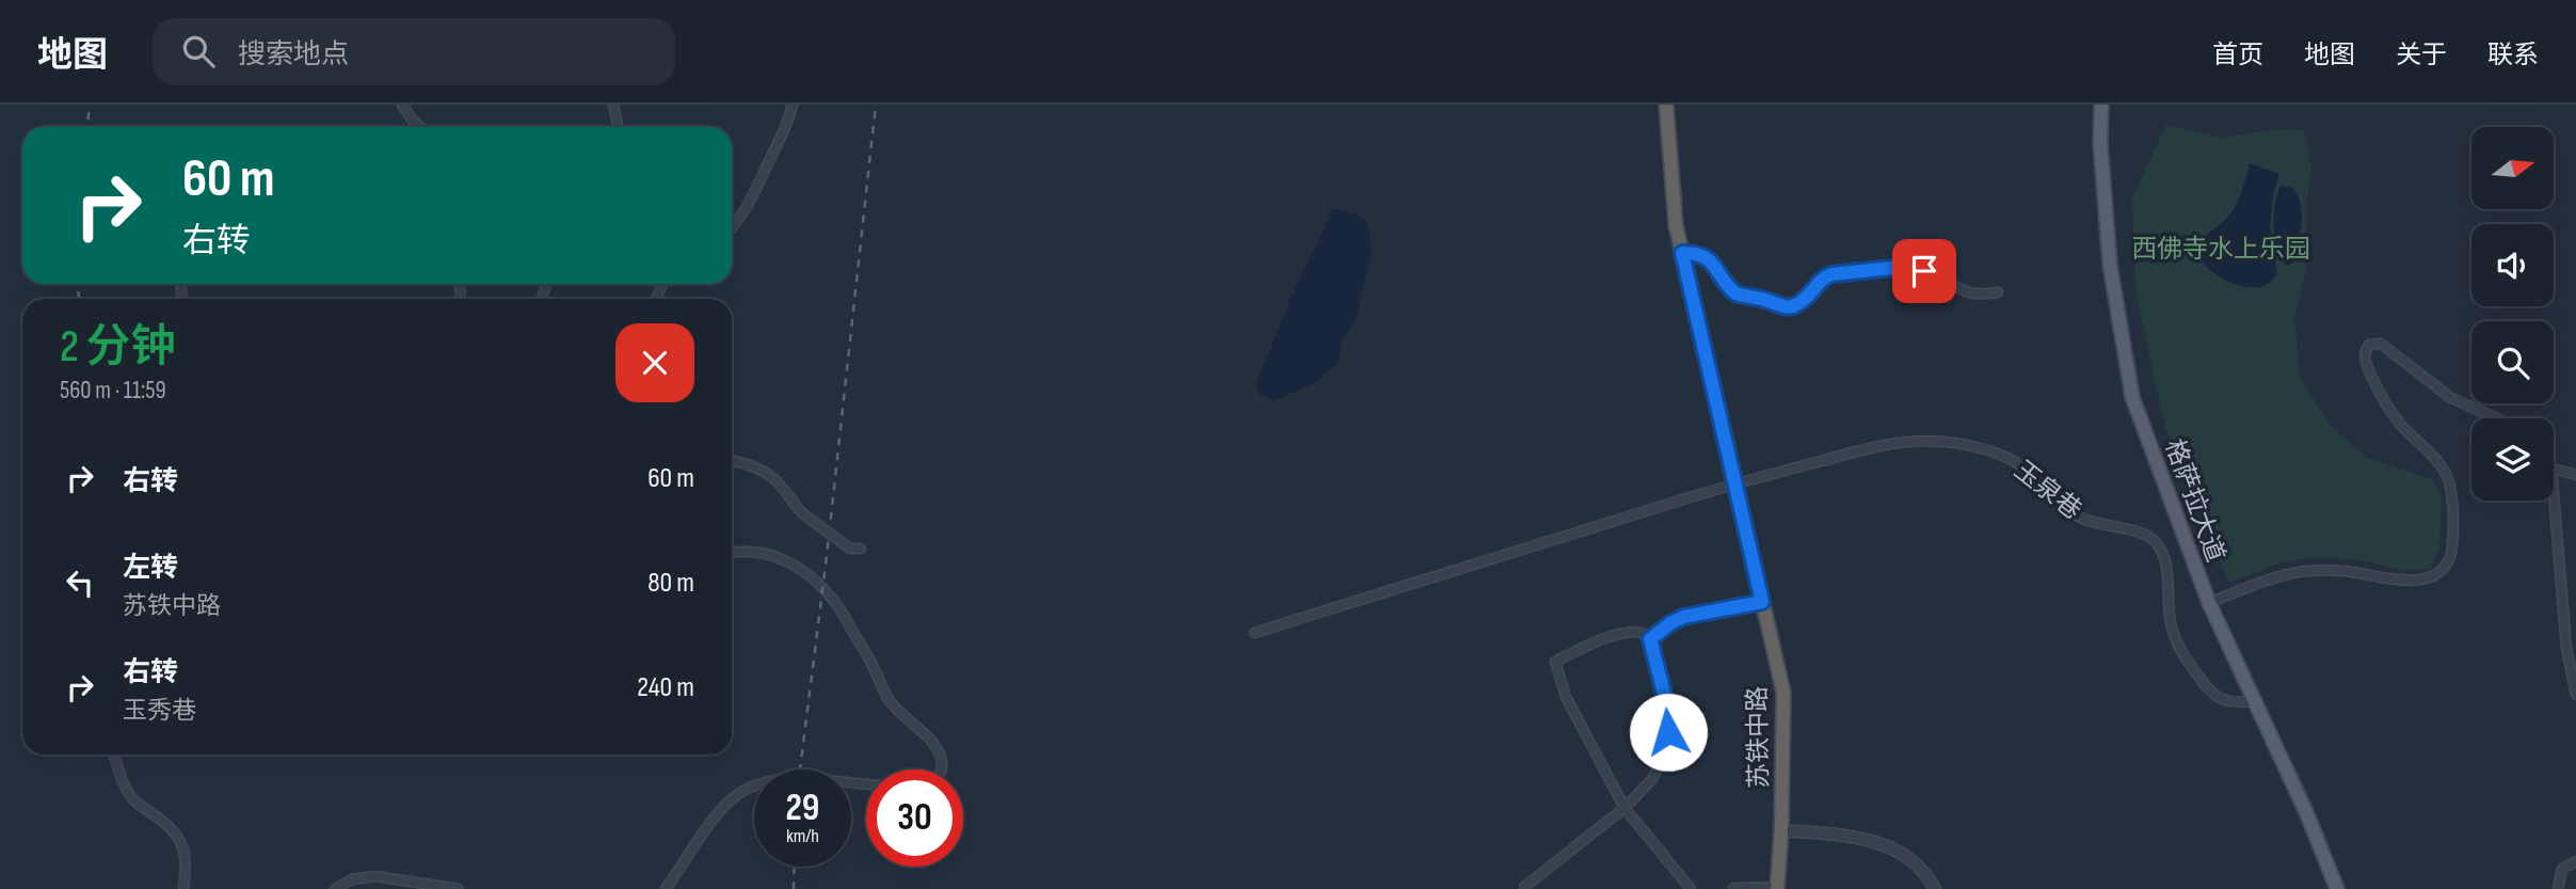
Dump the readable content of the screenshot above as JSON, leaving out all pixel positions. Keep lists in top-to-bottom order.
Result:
{
  "streets": {
    "highway": ["苏铁中路"],
    "main road": ["格萨拉大道"],
    "street": ["玉泉巷"]
  },
  "crossings": [
    ["玉泉巷", "格萨拉大道"],
    ["玉泉巷", "苏铁中路"]
  ],
  "parks": ["西佛寺水上乐园"],
  "north": "right",
  "page": {
    "header": "地图",
    "search": "搜索地点",
    "nav": [
      "首页",
      "地图",
      "关于",
      "联系"
    ],
    "turn": ["60 m", "右转"],
    "heading": ["2 分钟", "560 m · 11:59"],
    "list": [
      {
        "name": "右转",
        "value": "60 m"
      },
      {
        "name": "左转",
        "note": "苏铁中路",
        "value": "80 m"
      },
      {
        "name": "右转",
        "note": "玉秀巷",
        "value": "240 m"
      }
    ],
    "speed": "29 km/h",
    "limit": "30"
  }
}
